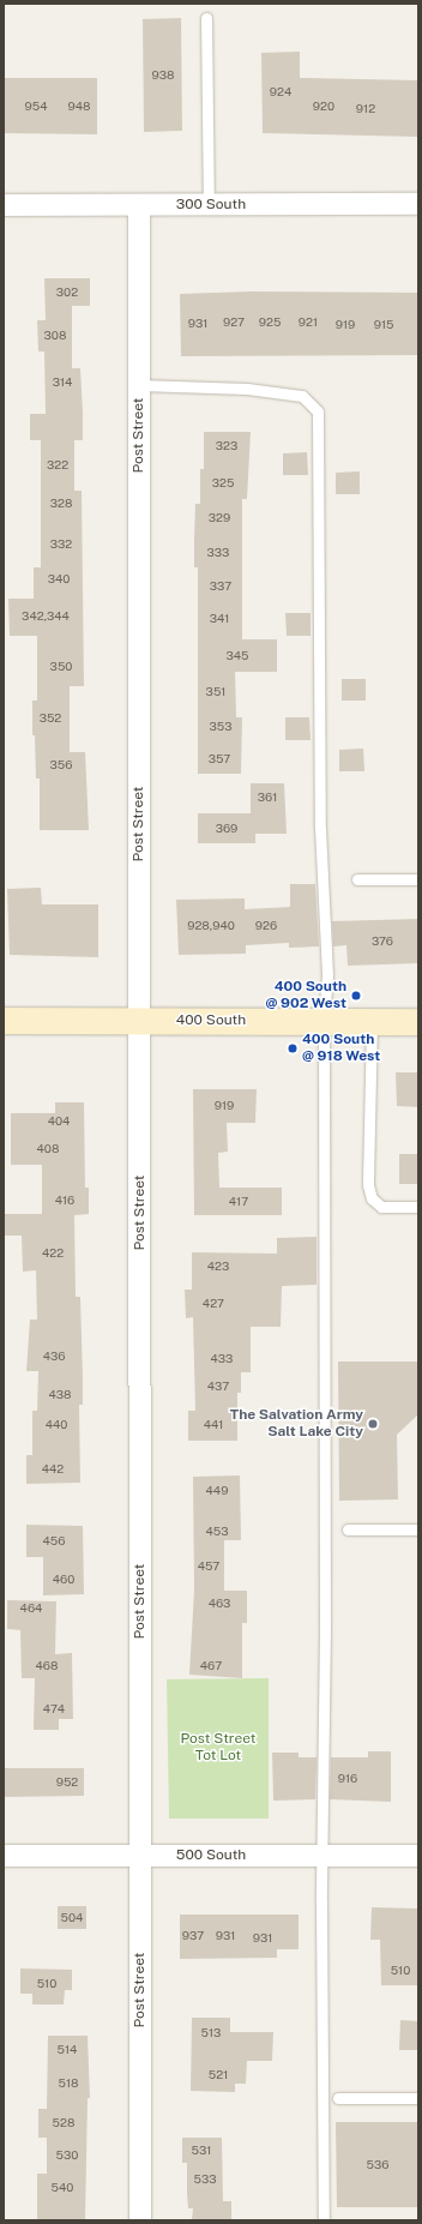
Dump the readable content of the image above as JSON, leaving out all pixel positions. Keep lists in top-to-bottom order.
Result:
{
  "streets": {
    "main road": ["400 South"],
    "street": ["300 South", "Post Street", "500 South"]
  },
  "crossings": [
    ["300 South", "Post Street"],
    ["Post Street", "400 South"],
    ["Post Street", "500 South"]
  ],
  "parks": ["Post Street Tot Lot"],
  "places": ["400 South @ 902 West", "400 South @ 918 West", "The Salvation Army Salt Lake City"],
  "house_numbers": [
    "938",
    "924",
    "954",
    "948",
    "920",
    "912",
    "302",
    "927",
    "925",
    "921",
    "931",
    "919",
    "915",
    "308",
    "314",
    "323",
    "322",
    "325",
    "328",
    "329",
    "332",
    "333",
    "340",
    "337",
    "342,344",
    "341",
    "345",
    "350",
    "351",
    "352",
    "353",
    "357",
    "356",
    "361",
    "369",
    "928,940",
    "926",
    "376",
    "919",
    "404",
    "408",
    "416",
    "417",
    "422",
    "423",
    "427",
    "436",
    "433",
    "437",
    "438",
    "440",
    "441",
    "442",
    "449",
    "453",
    "456",
    "457",
    "460",
    "463",
    "464",
    "468",
    "467",
    "474",
    "916",
    "952",
    "504",
    "937",
    "931",
    "931",
    "510",
    "510",
    "513",
    "514",
    "521",
    "518",
    "528",
    "531",
    "530",
    "536",
    "533",
    "540"
  ]
}
